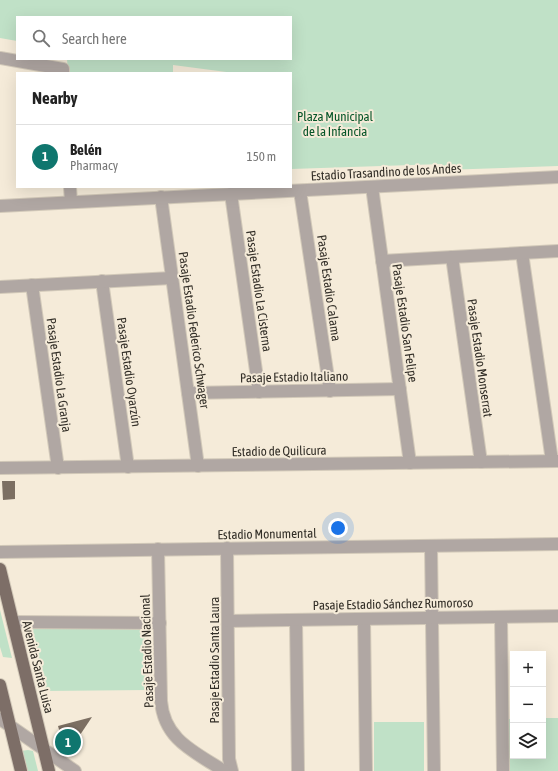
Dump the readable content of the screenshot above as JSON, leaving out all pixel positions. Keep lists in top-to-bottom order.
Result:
{
  "streets": {
    "main road": ["Avenida Santa Luisa"],
    "street": [
      "Estadio Trasandino de los Andes",
      "Pasaje Estadio Calama",
      "Pasaje Estadio La Cisterna",
      "Pasaje Estadio San Felipe",
      "Pasaje Estadio Federico Schwager",
      "Pasaje Estadio Monserrat",
      "Pasaje Estadio Oyarzún",
      "Pasaje Estadio La Granja",
      "Pasaje Estadio Italiano",
      "Estadio de Quilicura",
      "Estadio Monumental",
      "Pasaje Estadio Sánchez Rumoroso",
      "Pasaje Estadio Nacional",
      "Pasaje Estadio Santa Laura"
    ]
  },
  "crossings": [
    ["Estadio Trasandino de los Andes", "Pasaje Estadio Calama"],
    ["Estadio Trasandino de los Andes", "Pasaje Estadio La Cisterna"],
    ["Estadio Trasandino de los Andes", "Pasaje Estadio San Felipe"],
    ["Estadio Trasandino de los Andes", "Pasaje Estadio Federico Schwager"],
    ["Pasaje Estadio Calama", "Pasaje Estadio Italiano"],
    ["Pasaje Estadio La Cisterna", "Pasaje Estadio Italiano"],
    ["Pasaje Estadio San Felipe", "Pasaje Estadio Italiano"],
    ["Pasaje Estadio San Felipe", "Estadio de Quilicura"],
    ["Pasaje Estadio Federico Schwager", "Pasaje Estadio Italiano"],
    ["Pasaje Estadio Federico Schwager", "Estadio de Quilicura"],
    ["Pasaje Estadio Monserrat", "Estadio de Quilicura"],
    ["Pasaje Estadio Oyarzún", "Estadio de Quilicura"],
    ["Pasaje Estadio La Granja", "Estadio de Quilicura"],
    ["Estadio Monumental", "Pasaje Estadio Nacional"],
    ["Estadio Monumental", "Pasaje Estadio Santa Laura"],
    ["Pasaje Estadio Sánchez Rumoroso", "Pasaje Estadio Santa Laura"]
  ],
  "parks": ["Plaza Municipal de la Infancia"],
  "page": {
    "search": "Search here",
    "heading": "Nearby",
    "list": [
      {
        "mark": "1",
        "name": "Belén",
        "note": "Pharmacy",
        "value": "150 m"
      }
    ],
    "map_buttons": ["+", "−"],
    "pins": "1"
  }
}
